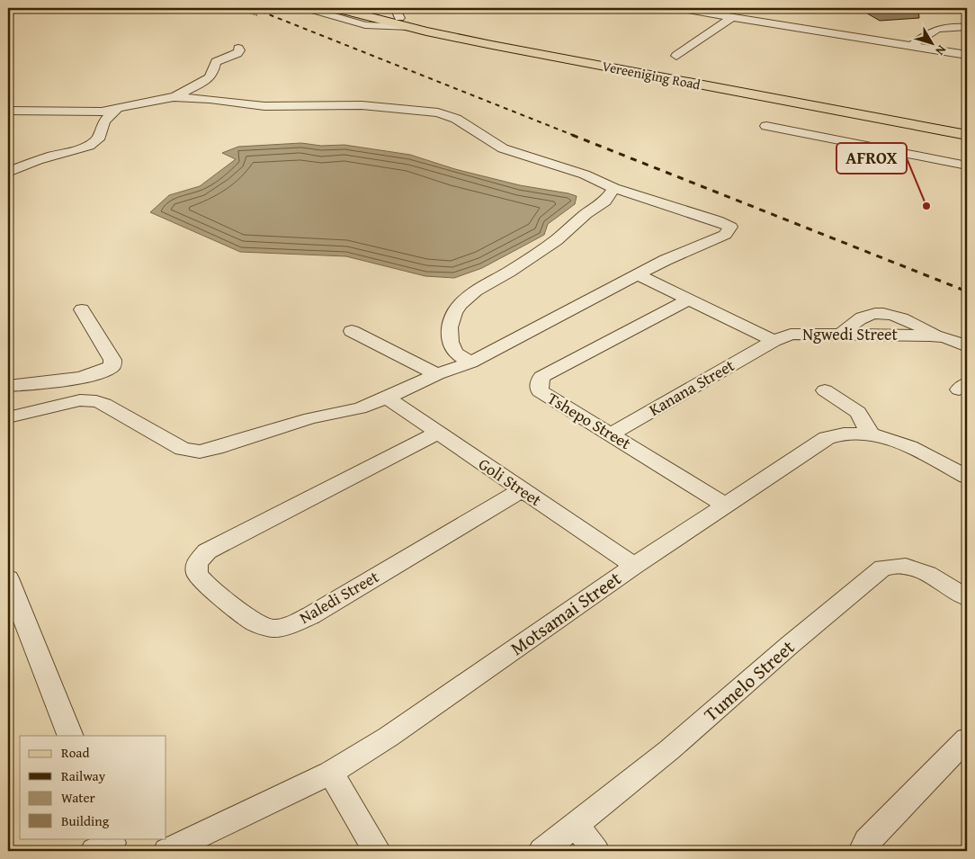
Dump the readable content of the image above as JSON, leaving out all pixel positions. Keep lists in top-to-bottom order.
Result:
{
  "streets": {
    "main road": ["Vereeniging Road"],
    "street": [
      "Ngwedi Street",
      "Kanana Street",
      "Tshepo Street",
      "Goli Street",
      "Naledi Street",
      "Motsamai Street",
      "Tumelo Street"
    ]
  },
  "crossings": [
    ["Ngwedi Street", "Kanana Street"],
    ["Kanana Street", "Tshepo Street"],
    ["Tshepo Street", "Motsamai Street"],
    ["Goli Street", "Naledi Street"],
    ["Goli Street", "Motsamai Street"]
  ],
  "places": ["AFROX"],
  "legend": [
    "Road",
    "Railway",
    "Water",
    "Building"
  ],
  "north": "bottom right"
}
